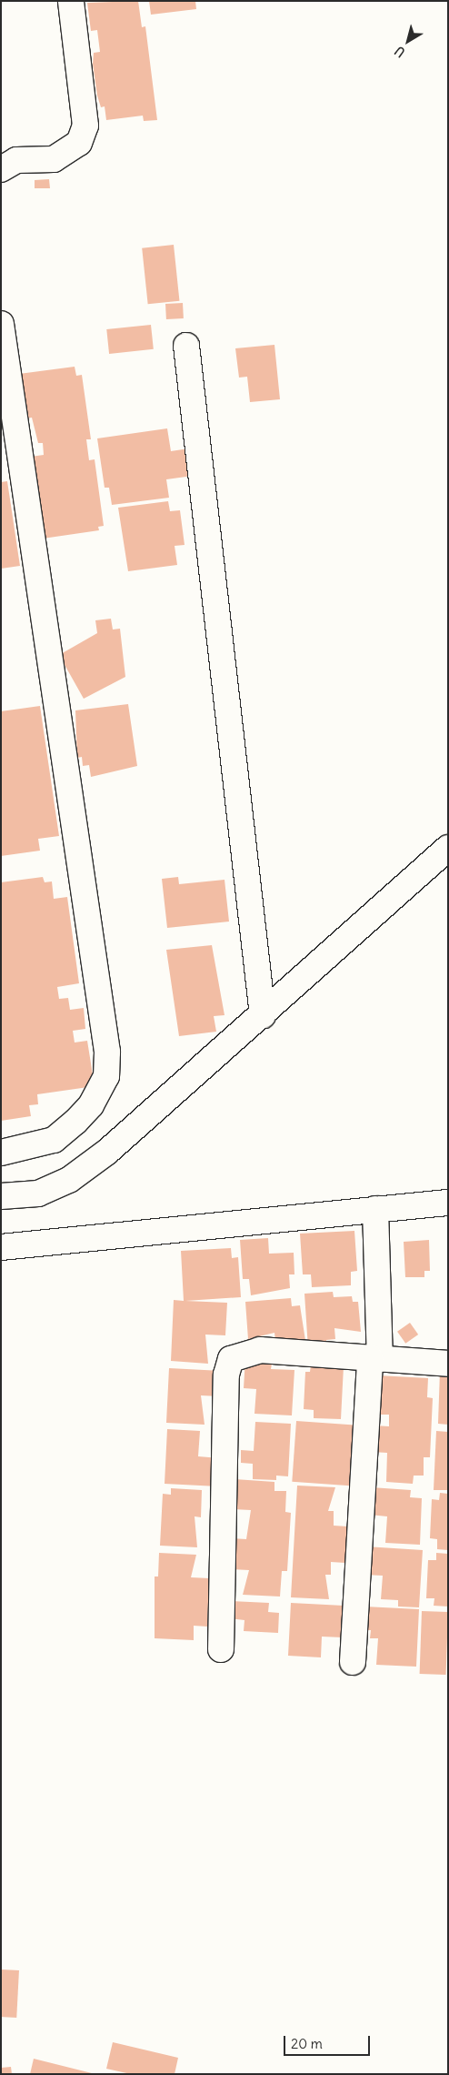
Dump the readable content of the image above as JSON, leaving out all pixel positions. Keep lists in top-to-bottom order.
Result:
{
  "scale_bar": "20 m",
  "north": "bottom left"
}
